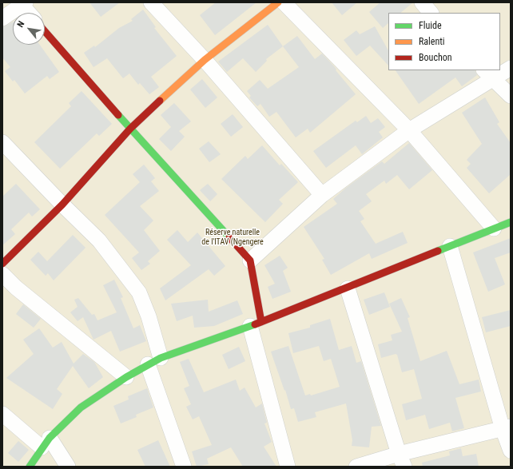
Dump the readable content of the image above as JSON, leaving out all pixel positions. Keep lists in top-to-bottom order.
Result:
{
  "parks": ["Réserve naturelle de l'ITAV (Ngengere"],
  "legend": ["Fluide", "Ralenti", "Bouchon"],
  "north": "top left"
}
